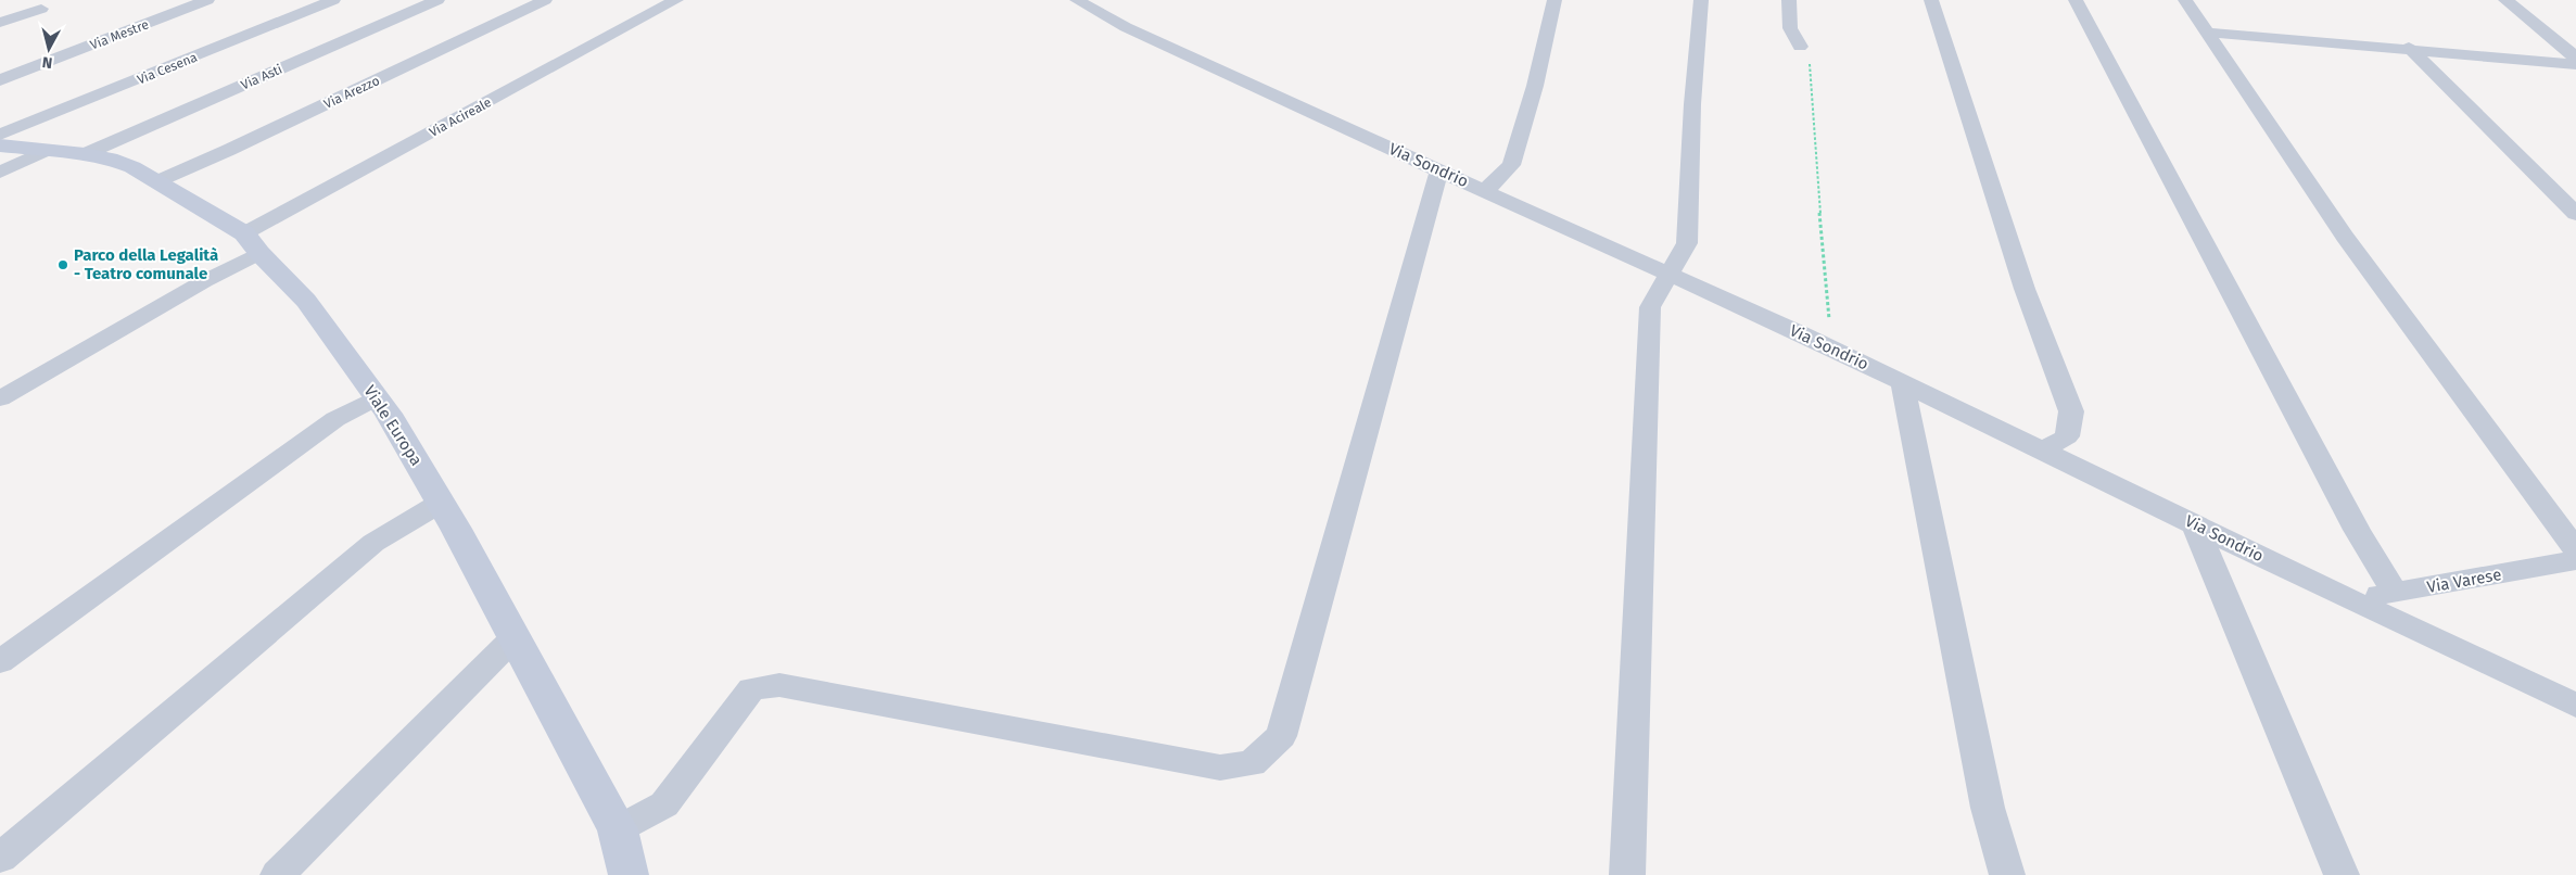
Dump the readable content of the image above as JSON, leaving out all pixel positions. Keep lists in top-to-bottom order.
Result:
{
  "streets": {
    "street": [
      "Via Mestre",
      "Via Cesena",
      "Via Asti",
      "Via Arezzo",
      "Via Acireale",
      "Via Sondrio",
      "Viale Europa",
      "Via Varese"
    ]
  },
  "crossings": [
    ["Via Asti", "Viale Europa"],
    ["Via Arezzo", "Viale Europa"],
    ["Via Acireale", "Viale Europa"],
    ["Via Sondrio", "Via Varese"]
  ],
  "places": ["Parco della Legalità - Teatro comunale"],
  "north": "bottom"
}
